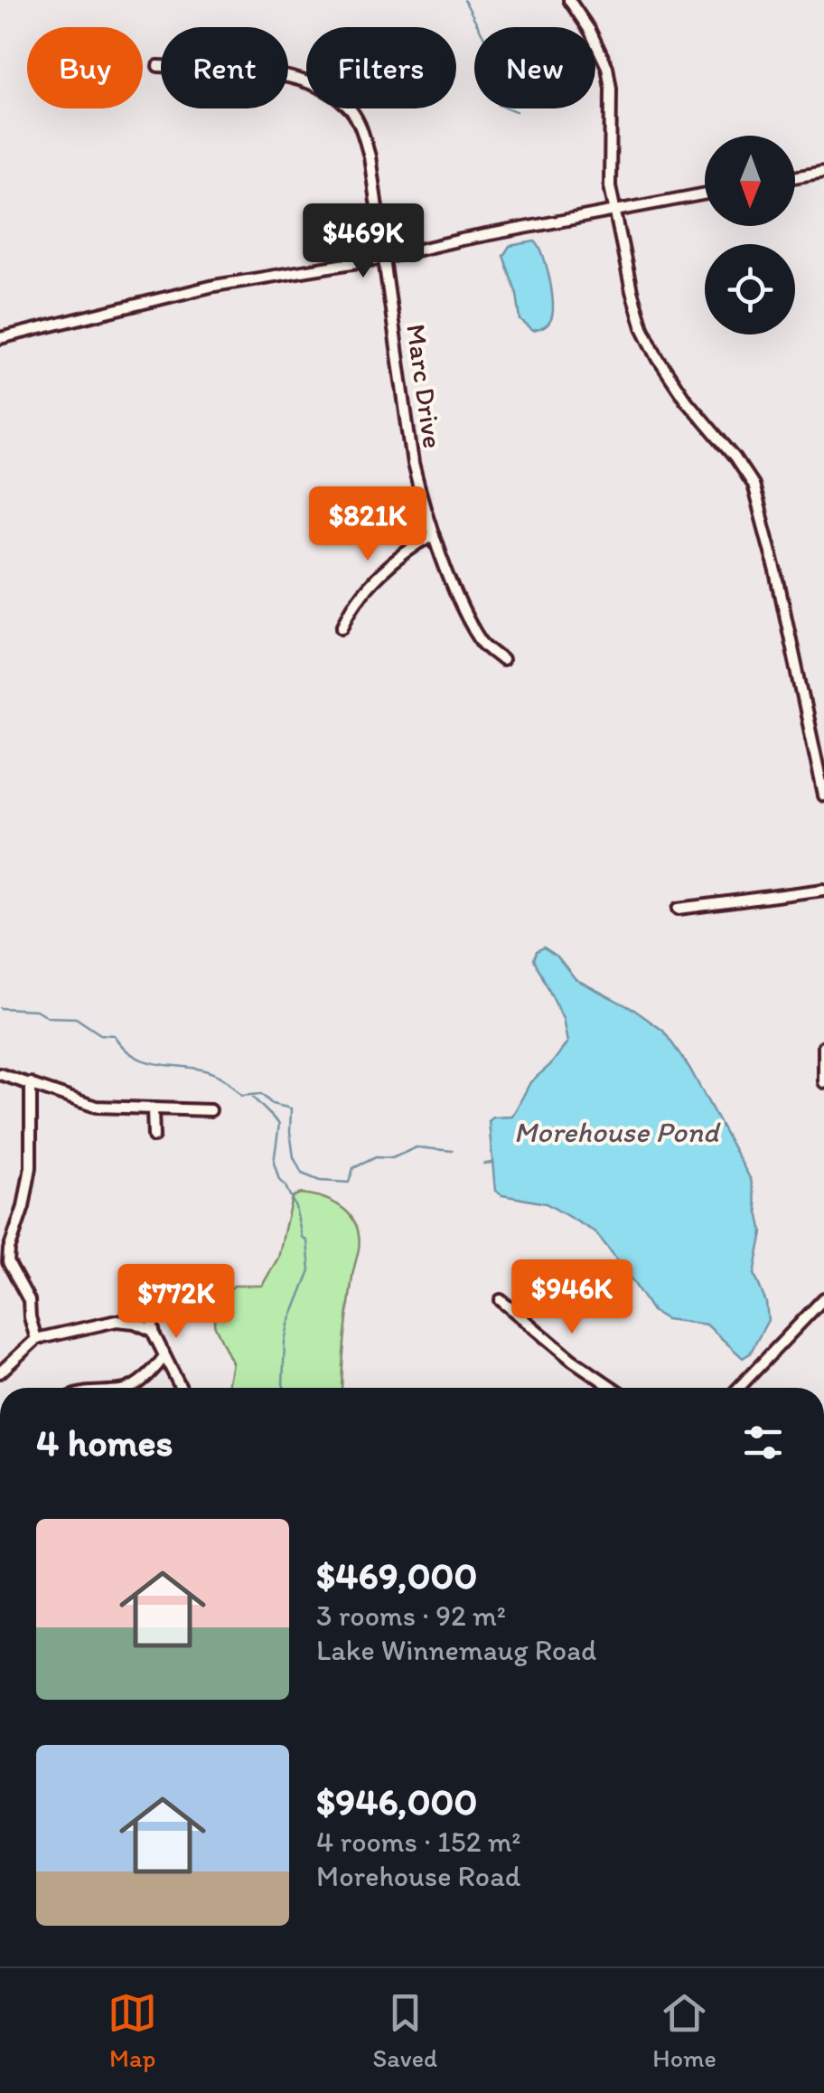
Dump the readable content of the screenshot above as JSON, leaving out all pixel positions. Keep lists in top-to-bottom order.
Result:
{
  "streets": {
    "street": ["Marc Drive"]
  },
  "water": ["Morehouse Pond"],
  "north": "bottom",
  "page": {
    "chip": [
      "Buy",
      "Rent",
      "Filters",
      "New"
    ],
    "price": [
      "$469K",
      "$821K",
      "$946K",
      "$772K"
    ],
    "heading": "4 homes",
    "list": [
      {
        "name": "$469,000",
        "note": "3 rooms · 92 m² · Lake Winnemaug Road"
      },
      {
        "name": "$946,000",
        "note": "4 rooms · 152 m² · Morehouse Road"
      }
    ],
    "tabs": ["Map", "Saved", "Home"]
  }
}
